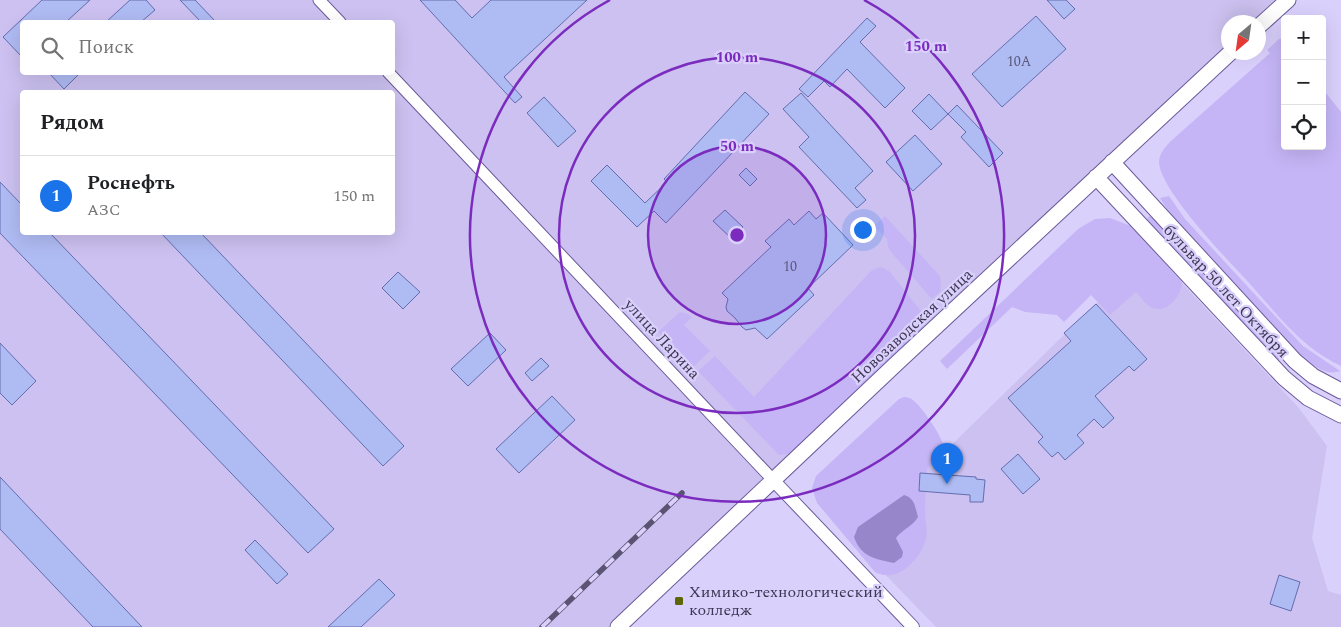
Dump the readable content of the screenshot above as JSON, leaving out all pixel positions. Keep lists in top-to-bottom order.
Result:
{
  "streets": {
    "main road": ["бульвар 50 лет Октября", "Новозаводская улица", "улица Ларина"]
  },
  "crossings": [
    ["бульвар 50 лет Октября", "Новозаводская улица"],
    ["Новозаводская улица", "улица Ларина"]
  ],
  "places": {
    "transit": ["Химико-технологический колледж"]
  },
  "house_numbers": ["10А", "10"],
  "north": "bottom left",
  "page": {
    "map_buttons": ["+", "−"],
    "search": "Поиск",
    "heading": "Рядом",
    "list": [
      {
        "mark": "1",
        "name": "Роснефть",
        "note": "АЗС",
        "value": "150 m"
      }
    ],
    "pins": "1"
  },
  "rings": ["150 m", "100 m", "50 m"]
}
